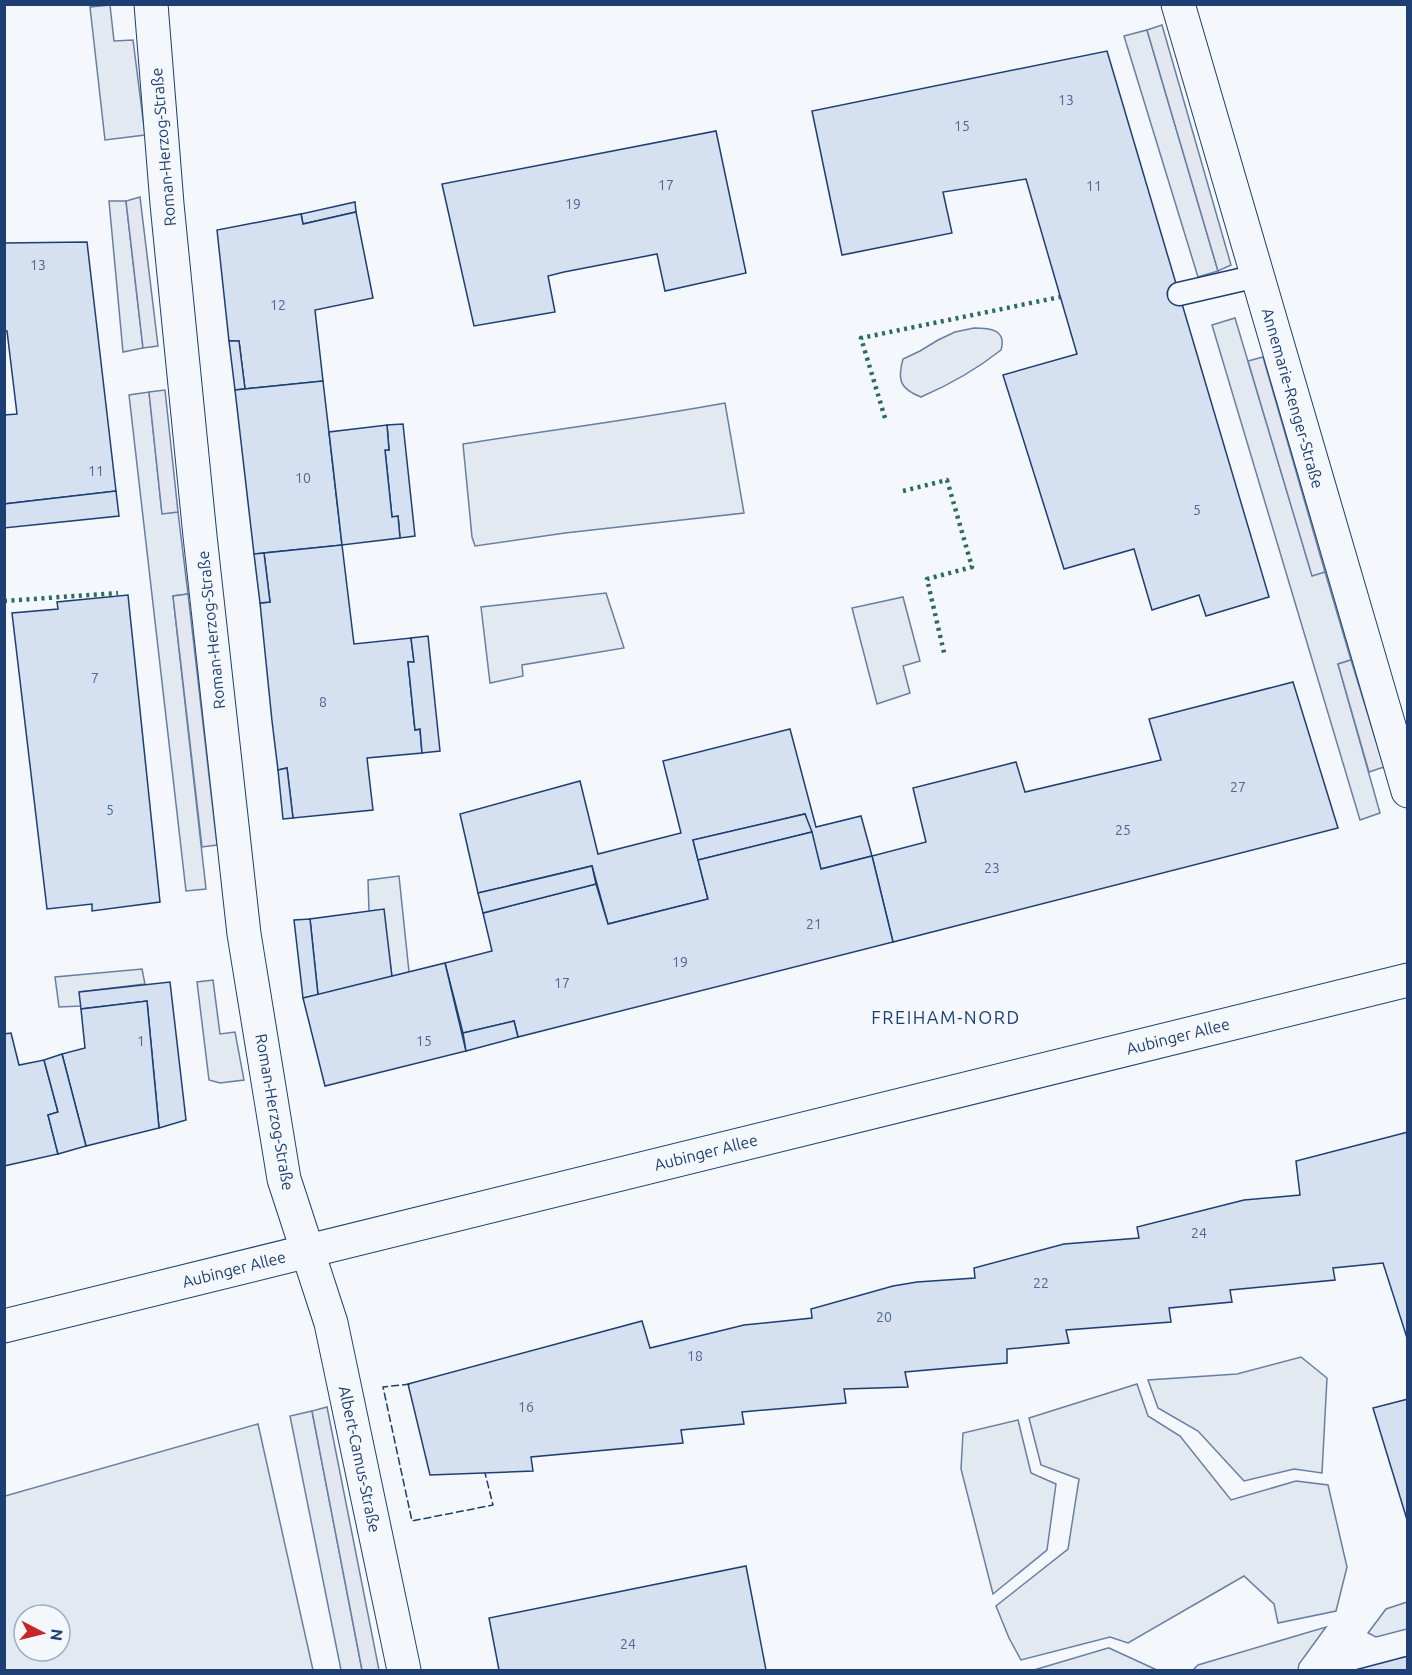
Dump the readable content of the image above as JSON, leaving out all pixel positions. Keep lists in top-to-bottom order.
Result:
{
  "streets": {
    "street": [
      "Roman-Herzog-Straße",
      "Annemarie-Renger-Straße",
      "Aubinger Allee",
      "Albert-Camus-Straße"
    ]
  },
  "crossings": [
    ["Roman-Herzog-Straße", "Aubinger Allee"],
    ["Roman-Herzog-Straße", "Albert-Camus-Straße"],
    ["Aubinger Allee", "Albert-Camus-Straße"]
  ],
  "districts": ["FREIHAM-NORD"],
  "house_numbers": [
    "13",
    "15",
    "17",
    "11",
    "19",
    "13",
    "12",
    "11",
    "10",
    "5",
    "7",
    "8",
    "27",
    "5",
    "25",
    "23",
    "21",
    "19",
    "17",
    "1",
    "15",
    "24",
    "22",
    "20",
    "18",
    "16",
    "24"
  ],
  "north": "right"
}
